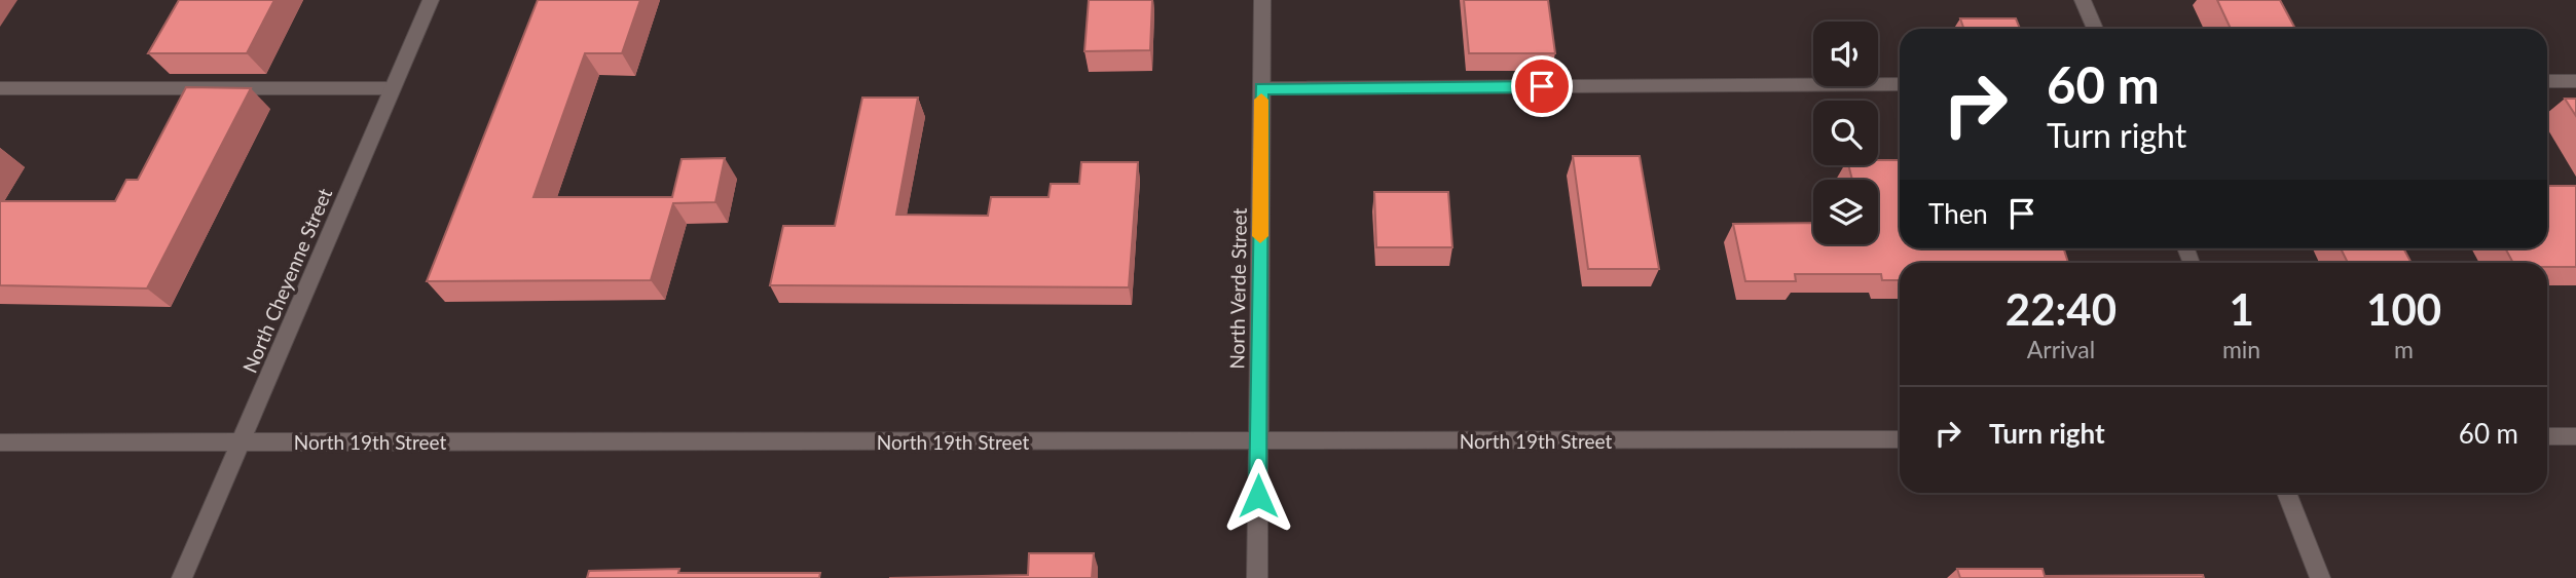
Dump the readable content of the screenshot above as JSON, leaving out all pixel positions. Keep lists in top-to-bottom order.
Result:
{
  "streets": {
    "street": ["North Cheyenne Street", "North Verde Street", "North 19th Street"]
  },
  "crossings": [
    ["North Cheyenne Street", "North 19th Street"],
    ["North Verde Street", "North 19th Street"]
  ],
  "page": {
    "turn": ["60 m", "Turn right"],
    "then": "Then",
    "eta": [
      "22:40",
      "Arrival",
      "1",
      "min",
      "100",
      "m"
    ],
    "list": [
      {
        "name": "Turn right",
        "value": "60 m"
      }
    ]
  }
}
